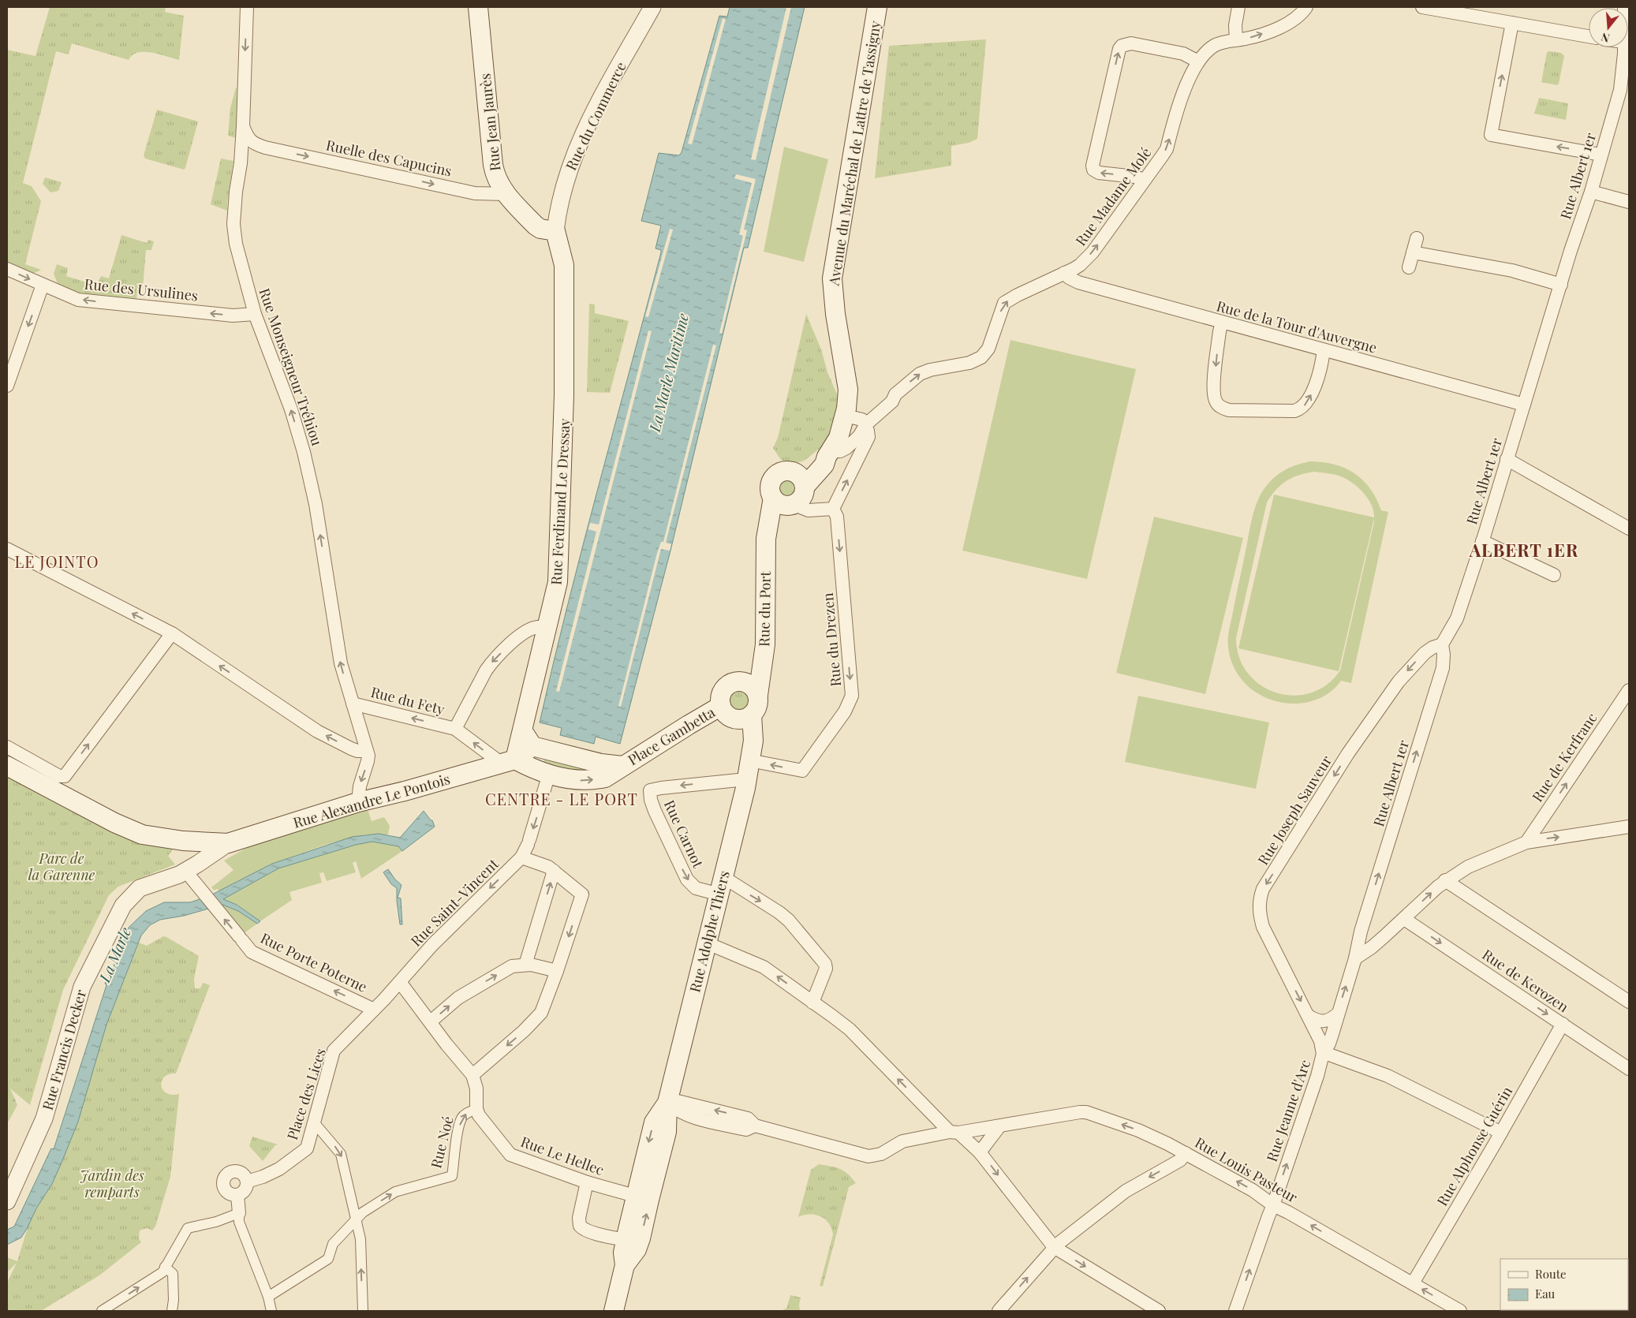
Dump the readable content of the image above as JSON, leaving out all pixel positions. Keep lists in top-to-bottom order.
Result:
{
  "streets": {
    "main road": [
      "Rue Jean Jaurès",
      "Avenue du Maréchal de Lattre de Tassigny",
      "Rue Ferdinand Le Dressay",
      "Rue du Port",
      "Place Gambetta",
      "Rue Alexandre Le Pontois",
      "Rue Adolphe Thiers"
    ],
    "street": [
      "Rue du Commerce",
      "Ruelle des Capucins",
      "Rue Albert 1er",
      "Rue Madame Molé",
      "Rue des Ursulines",
      "Rue de la Tour d'Auvergne",
      "Rue Monseigneur Tréhiou",
      "Rue du Drezen",
      "Rue du Fety",
      "Rue de Kerfranc",
      "Rue Joseph Sauveur",
      "Rue Carnot",
      "Rue Saint-Vincent",
      "Rue Porte Poterne",
      "Rue de Kerozen",
      "Rue Francis Decker",
      "Place des Lices",
      "Rue Jeanne d'Arc",
      "Rue Noé",
      "Rue Alphonse Guérin",
      "Rue Le Hellec",
      "Rue Louis Pasteur"
    ]
  },
  "crossings": [
    ["Rue du Commerce", "Rue Jean Jaurès"],
    ["Rue du Commerce", "Rue Ferdinand Le Dressay"],
    ["Rue Jean Jaurès", "Ruelle des Capucins"],
    ["Rue Jean Jaurès", "Rue Ferdinand Le Dressay"],
    ["Avenue du Maréchal de Lattre de Tassigny", "Rue Madame Molé"],
    ["Avenue du Maréchal de Lattre de Tassigny", "Rue du Port"],
    ["Ruelle des Capucins", "Rue Monseigneur Tréhiou"],
    ["Rue Albert 1er", "Rue de la Tour d'Auvergne"],
    ["Rue Albert 1er", "Rue Joseph Sauveur"],
    ["Rue Albert 1er", "Rue Jeanne d'Arc"],
    ["Rue Madame Molé", "Rue de la Tour d'Auvergne"],
    ["Rue des Ursulines", "Rue Monseigneur Tréhiou"],
    ["Rue Monseigneur Tréhiou", "Rue du Fety"],
    ["Rue Monseigneur Tréhiou", "Rue Alexandre Le Pontois"],
    ["Rue du Port", "Place Gambetta"],
    ["Rue du Drezen", "Rue Adolphe Thiers"],
    ["Place Gambetta", "Rue Alexandre Le Pontois"],
    ["Place Gambetta", "Rue Saint-Vincent"],
    ["Rue Alexandre Le Pontois", "Rue Francis Decker"],
    ["Rue Joseph Sauveur", "Rue Jeanne d'Arc"],
    ["Rue Carnot", "Rue Adolphe Thiers"],
    ["Rue Saint-Vincent", "Place des Lices"],
    ["Rue Adolphe Thiers", "Rue Le Hellec"],
    ["Rue Adolphe Thiers", "Rue Louis Pasteur"],
    ["Rue Porte Poterne", "Rue Francis Decker"],
    ["Rue Porte Poterne", "Place des Lices"],
    ["Rue de Kerozen", "Rue Alphonse Guérin"],
    ["Rue Jeanne d'Arc", "Rue Louis Pasteur"],
    ["Rue Noé", "Rue Le Hellec"],
    ["Rue Alphonse Guérin", "Rue Louis Pasteur"]
  ],
  "one_way": [
    "Ruelle des Capucins",
    "Rue Albert 1er",
    "Rue Madame Molé",
    "Rue du Fety",
    "Rue de Kerfranc",
    "Rue Joseph Sauveur",
    "Rue Porte Poterne",
    "Rue Jeanne d'Arc",
    "Rue Noé",
    "Rue Louis Pasteur"
  ],
  "districts": ["ALBERT 1ER", "LE JOINTO", "CENTRE - LE PORT"],
  "water": ["La Marle Maritime", "La Marle"],
  "parks": ["Parc de la Garenne", "Jardin des remparts"],
  "legend": ["Route", "Eau"],
  "north": "bottom"
}
